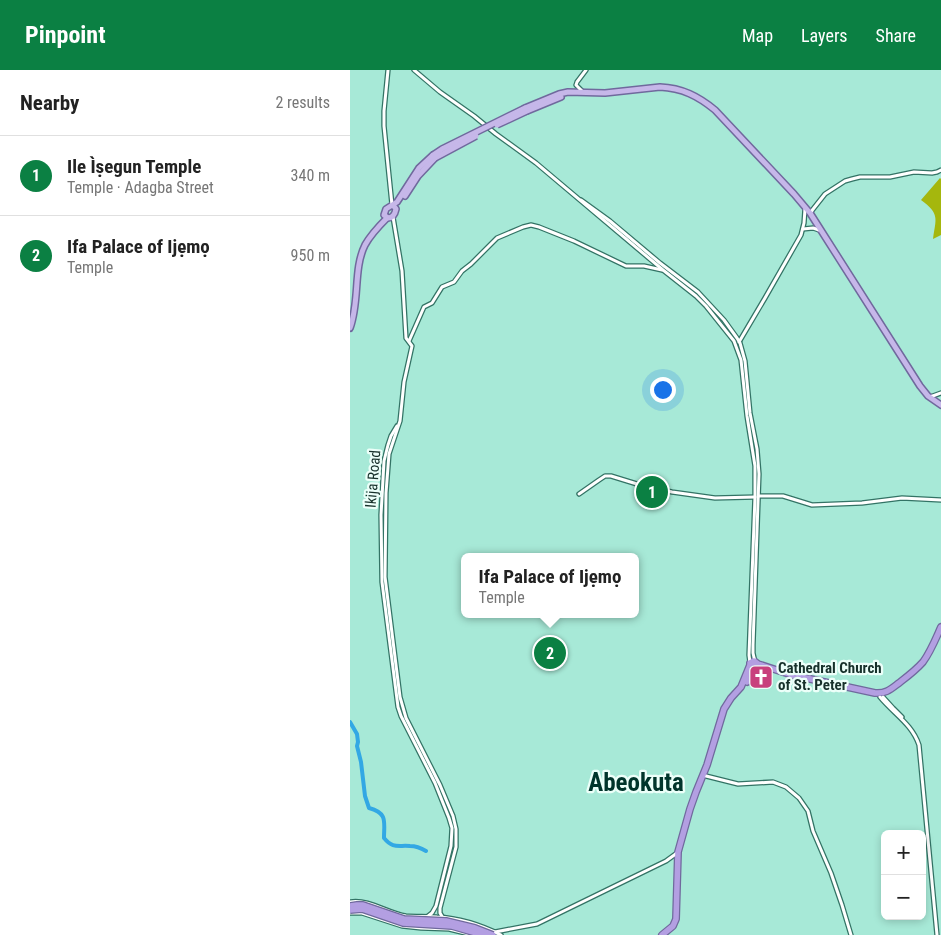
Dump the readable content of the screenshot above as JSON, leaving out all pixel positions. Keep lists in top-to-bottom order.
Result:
{
  "streets": {
    "street": ["Ikija Road"]
  },
  "districts": ["Abeokuta"],
  "places": {
    "church": ["Cathedral Church of St. Peter"]
  },
  "page": {
    "header": "Pinpoint",
    "nav": ["Map", "Layers", "Share"],
    "heading": ["Nearby", "2 results"],
    "list": [
      {
        "mark": "1",
        "name": "Ile Ìṣegun Temple",
        "note": "Temple · Adagba Street",
        "value": "340 m"
      },
      {
        "mark": "2",
        "name": "Ifa Palace of Ijẹmọ",
        "note": "Temple",
        "value": "950 m"
      }
    ],
    "pins": ["1", "2"],
    "popup": ["Ifa Palace of Ijẹmọ", "Temple"],
    "map_buttons": ["+", "−"]
  }
}
